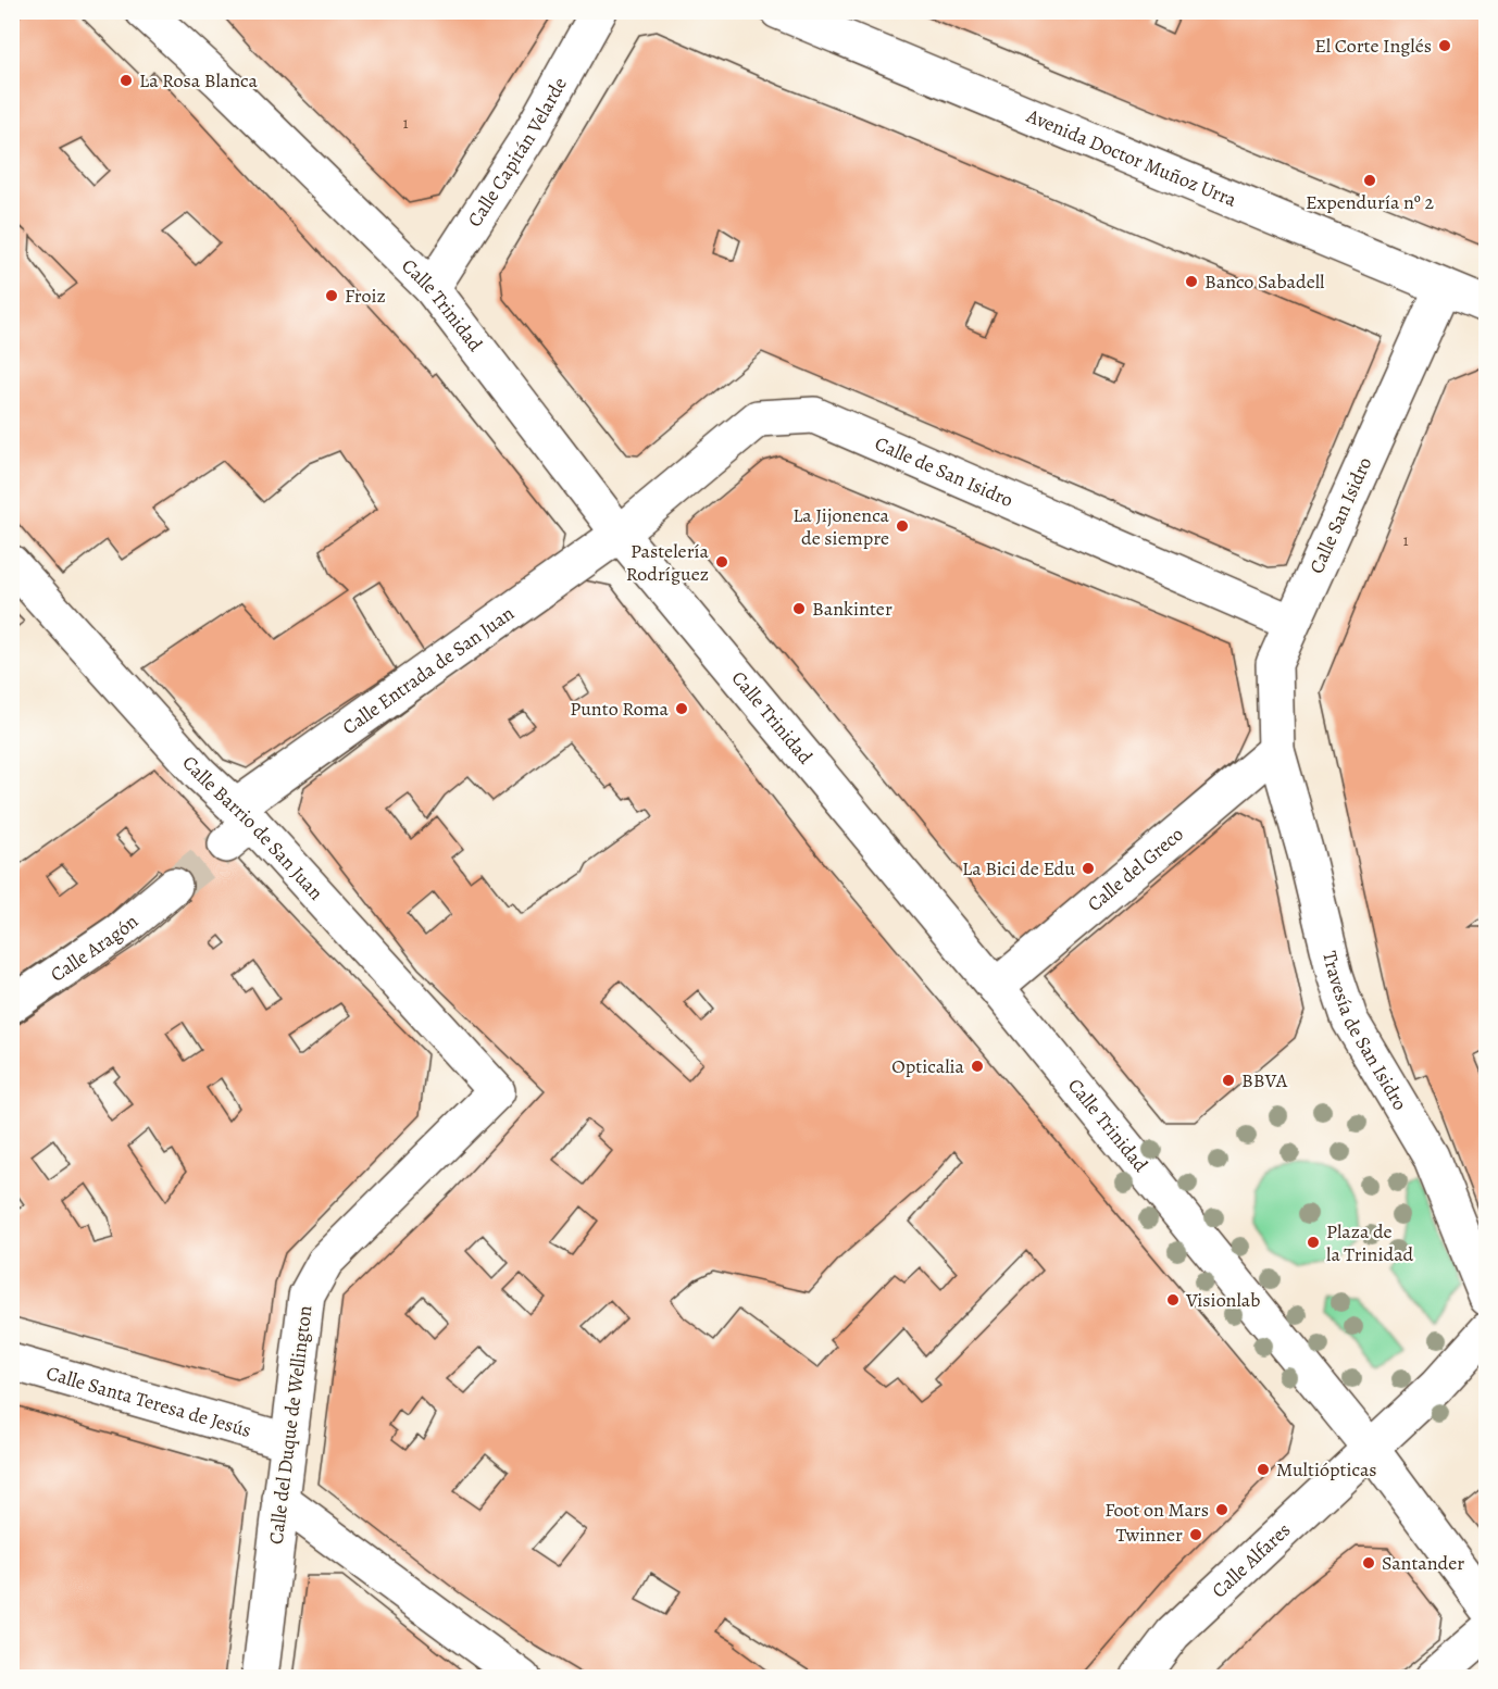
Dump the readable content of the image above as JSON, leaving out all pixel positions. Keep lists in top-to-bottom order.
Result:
{
  "streets": {
    "street": [
      "Calle Capitán Velarde",
      "Avenida Doctor Muñoz Urra",
      "Calle Trinidad",
      "Calle de San Isidro",
      "Calle San Isidro",
      "Calle Entrada de San Juan",
      "Calle Barrio de San Juan",
      "Calle del Greco",
      "Calle Aragón",
      "Travesía de San Isidro",
      "Calle Santa Teresa de Jesús",
      "Calle del Duque de Wellington",
      "Calle Alfares"
    ]
  },
  "crossings": [
    ["Calle Capitán Velarde", "Calle Trinidad"],
    ["Avenida Doctor Muñoz Urra", "Calle San Isidro"],
    ["Calle Trinidad", "Calle de San Isidro"],
    ["Calle Trinidad", "Calle Entrada de San Juan"],
    ["Calle Trinidad", "Calle del Greco"],
    ["Calle Trinidad", "Calle Alfares"],
    ["Calle de San Isidro", "Calle San Isidro"],
    ["Calle de San Isidro", "Calle Entrada de San Juan"],
    ["Calle San Isidro", "Calle del Greco"],
    ["Calle San Isidro", "Travesía de San Isidro"],
    ["Calle Entrada de San Juan", "Calle Barrio de San Juan"],
    ["Calle Barrio de San Juan", "Calle del Duque de Wellington"],
    ["Calle del Greco", "Travesía de San Isidro"],
    ["Calle Santa Teresa de Jesús", "Calle del Duque de Wellington"]
  ],
  "places": [
    "El Corte Inglés",
    "La Rosa Blanca",
    "Expenduría nº 2",
    "Banco Sabadell",
    "Froiz",
    "La Jijonenca de siempre",
    "Pastelería Rodríguez",
    "Bankinter",
    "Punto Roma",
    "La Bici de Edu",
    "Opticalia",
    "BBVA",
    "Plaza de la Trinidad",
    "Visionlab",
    "Multiópticas",
    "Foot on Mars",
    "Twinner",
    "Santander"
  ],
  "house_numbers": ["1", "1"]
}
